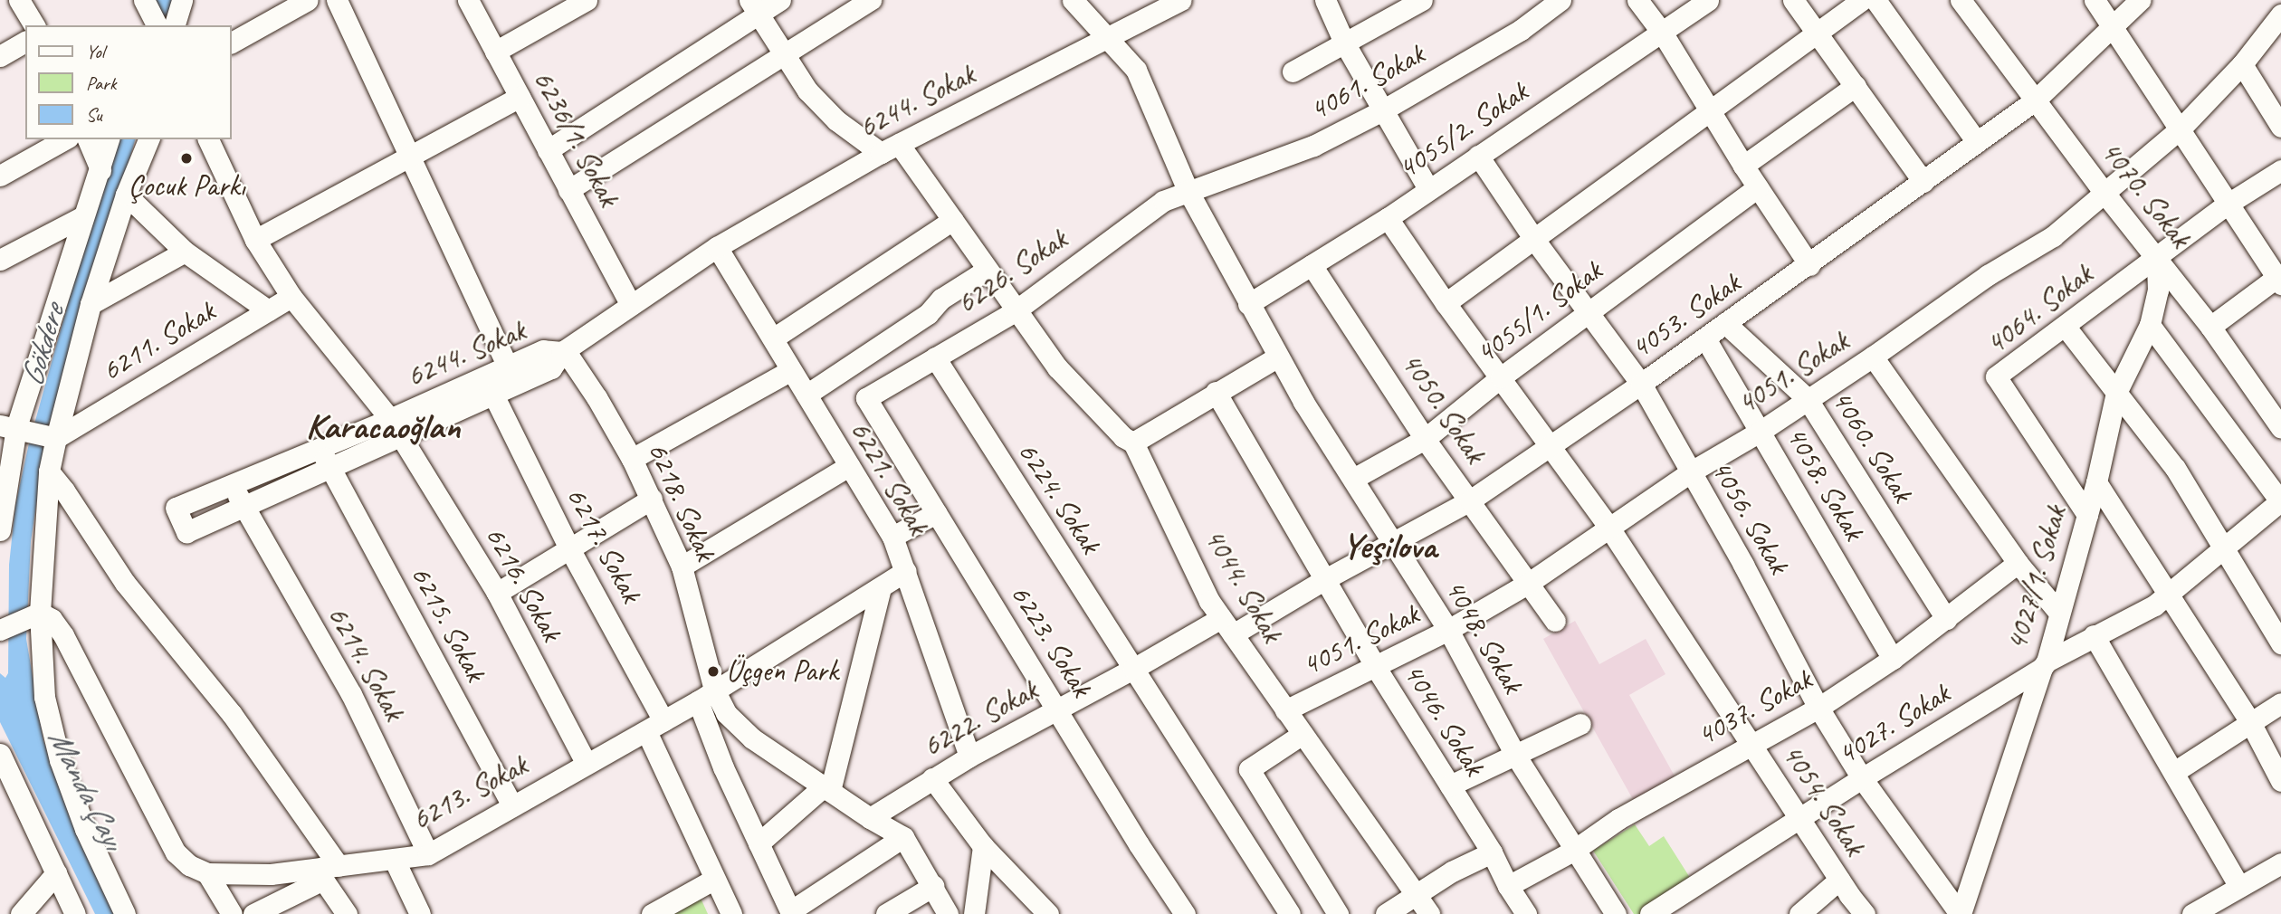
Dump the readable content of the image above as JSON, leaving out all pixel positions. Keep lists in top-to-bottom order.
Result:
{
  "streets": {
    "street": [
      "4061. Sokak",
      "6244. Sokak",
      "4055/2. Sokak",
      "6236/1. Sokak",
      "4070. Sokak",
      "6226. Sokak",
      "4064. Sokak",
      "4055/1. Sokak",
      "4053. Sokak",
      "6211. Sokak",
      "4051. Sokak",
      "4050. Sokak",
      "4060. Sokak",
      "6221. Sokak",
      "4058. Sokak",
      "6224. Sokak",
      "6218. Sokak",
      "4056. Sokak",
      "6217. Sokak",
      "4027/1. Sokak",
      "6216. Sokak",
      "4044. Sokak",
      "6215. Sokak",
      "4048. Sokak",
      "6223. Sokak",
      "6214. Sokak",
      "4037. Sokak",
      "6222. Sokak",
      "4046. Sokak",
      "4027. Sokak",
      "6213. Sokak",
      "4054. Sokak"
    ]
  },
  "crossings": [
    ["4061. Sokak", "6226. Sokak"],
    ["4061. Sokak", "4048. Sokak"],
    ["6244. Sokak", "6236/1. Sokak"],
    ["6244. Sokak", "6221. Sokak"],
    ["6244. Sokak", "6218. Sokak"],
    ["6244. Sokak", "6217. Sokak"],
    ["6244. Sokak", "6216. Sokak"],
    ["6244. Sokak", "4044. Sokak"],
    ["6244. Sokak", "6215. Sokak"],
    ["6244. Sokak", "4048. Sokak"],
    ["6244. Sokak", "6214. Sokak"],
    ["4055/2. Sokak", "4050. Sokak"],
    ["4055/2. Sokak", "4056. Sokak"],
    ["4055/2. Sokak", "4048. Sokak"],
    ["4055/2. Sokak", "4054. Sokak"],
    ["4070. Sokak", "4064. Sokak"],
    ["4070. Sokak", "4053. Sokak"],
    ["4070. Sokak", "4051. Sokak"],
    ["4070. Sokak", "4027/1. Sokak"],
    ["6226. Sokak", "6224. Sokak"],
    ["6226. Sokak", "4044. Sokak"],
    ["6226. Sokak", "4048. Sokak"],
    ["6226. Sokak", "6223. Sokak"],
    ["4064. Sokak", "4027/1. Sokak"],
    ["4055/1. Sokak", "4050. Sokak"],
    ["4055/1. Sokak", "4056. Sokak"],
    ["4055/1. Sokak", "4048. Sokak"],
    ["4055/1. Sokak", "4054. Sokak"],
    ["4053. Sokak", "4050. Sokak"],
    ["4053. Sokak", "4060. Sokak"],
    ["4053. Sokak", "4058. Sokak"],
    ["4053. Sokak", "4056. Sokak"],
    ["4053. Sokak", "4044. Sokak"],
    ["4053. Sokak", "4048. Sokak"],
    ["4053. Sokak", "6222. Sokak"],
    ["4053. Sokak", "4046. Sokak"],
    ["4053. Sokak", "4054. Sokak"],
    ["6211. Sokak", "6216. Sokak"],
    ["4051. Sokak", "4050. Sokak"],
    ["4051. Sokak", "4060. Sokak"],
    ["4051. Sokak", "4058. Sokak"],
    ["4051. Sokak", "4056. Sokak"],
    ["4051. Sokak", "4044. Sokak"],
    ["4051. Sokak", "4048. Sokak"],
    ["4051. Sokak", "4046. Sokak"],
    ["4051. Sokak", "4054. Sokak"],
    ["4060. Sokak", "4037. Sokak"],
    ["6221. Sokak", "6222. Sokak"],
    ["6221. Sokak", "6213. Sokak"],
    ["4058. Sokak", "4037. Sokak"],
    ["6224. Sokak", "6222. Sokak"],
    ["6218. Sokak", "6213. Sokak"],
    ["4056. Sokak", "4027/1. Sokak"],
    ["4056. Sokak", "4037. Sokak"],
    ["4056. Sokak", "4027. Sokak"],
    ["6217. Sokak", "6213. Sokak"],
    ["4027/1. Sokak", "4027. Sokak"],
    ["6216. Sokak", "6213. Sokak"],
    ["4044. Sokak", "6222. Sokak"],
    ["6215. Sokak", "6213. Sokak"],
    ["4048. Sokak", "4037. Sokak"],
    ["6223. Sokak", "6222. Sokak"],
    ["6214. Sokak", "6213. Sokak"],
    ["4037. Sokak", "4046. Sokak"],
    ["4037. Sokak", "4054. Sokak"],
    ["4027. Sokak", "4054. Sokak"]
  ],
  "districts": ["Karacaoğlan", "Yeşilova"],
  "water": ["Gökdere", "Manda Çayı"],
  "places": ["Çocuk Parkı", "Üçgen Park"],
  "legend": ["Yol", "Park", "Su"]
}
